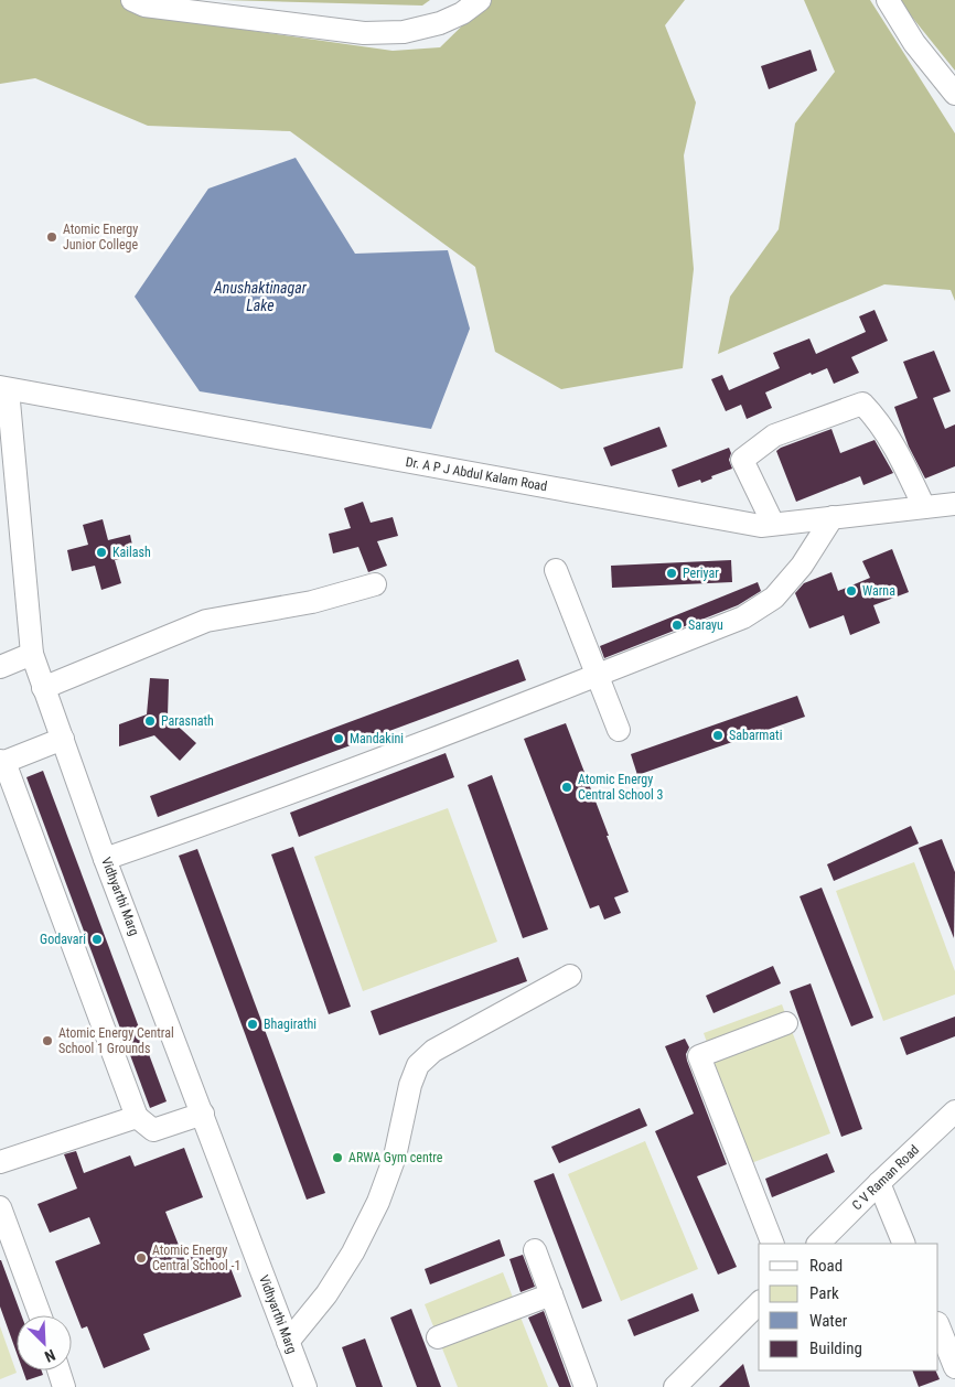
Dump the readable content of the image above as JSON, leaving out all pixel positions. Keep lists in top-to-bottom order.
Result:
{
  "streets": {
    "street": ["Dr. A P J Abdul Kalam Road", "Vidhyarthi Marg", "C V Raman Road"]
  },
  "crossings": [
    ["Dr. A P J Abdul Kalam Road", "Vidhyarthi Marg"]
  ],
  "water": ["Anushaktinagar Lake"],
  "places": [
    "Atomic Energy Junior College",
    "Kailash",
    "Periyar",
    "Warna",
    "Sarayu",
    "Parasnath",
    "Sabarmati",
    "Mandakini",
    "Atomic Energy Central School 3",
    "Godavari",
    "Bhagirathi",
    "Atomic Energy Central School 1 Grounds",
    "ARWA Gym centre",
    "Atomic Energy Central School -1"
  ],
  "legend": [
    "Road",
    "Park",
    "Water",
    "Building"
  ],
  "north": "bottom right"
}
